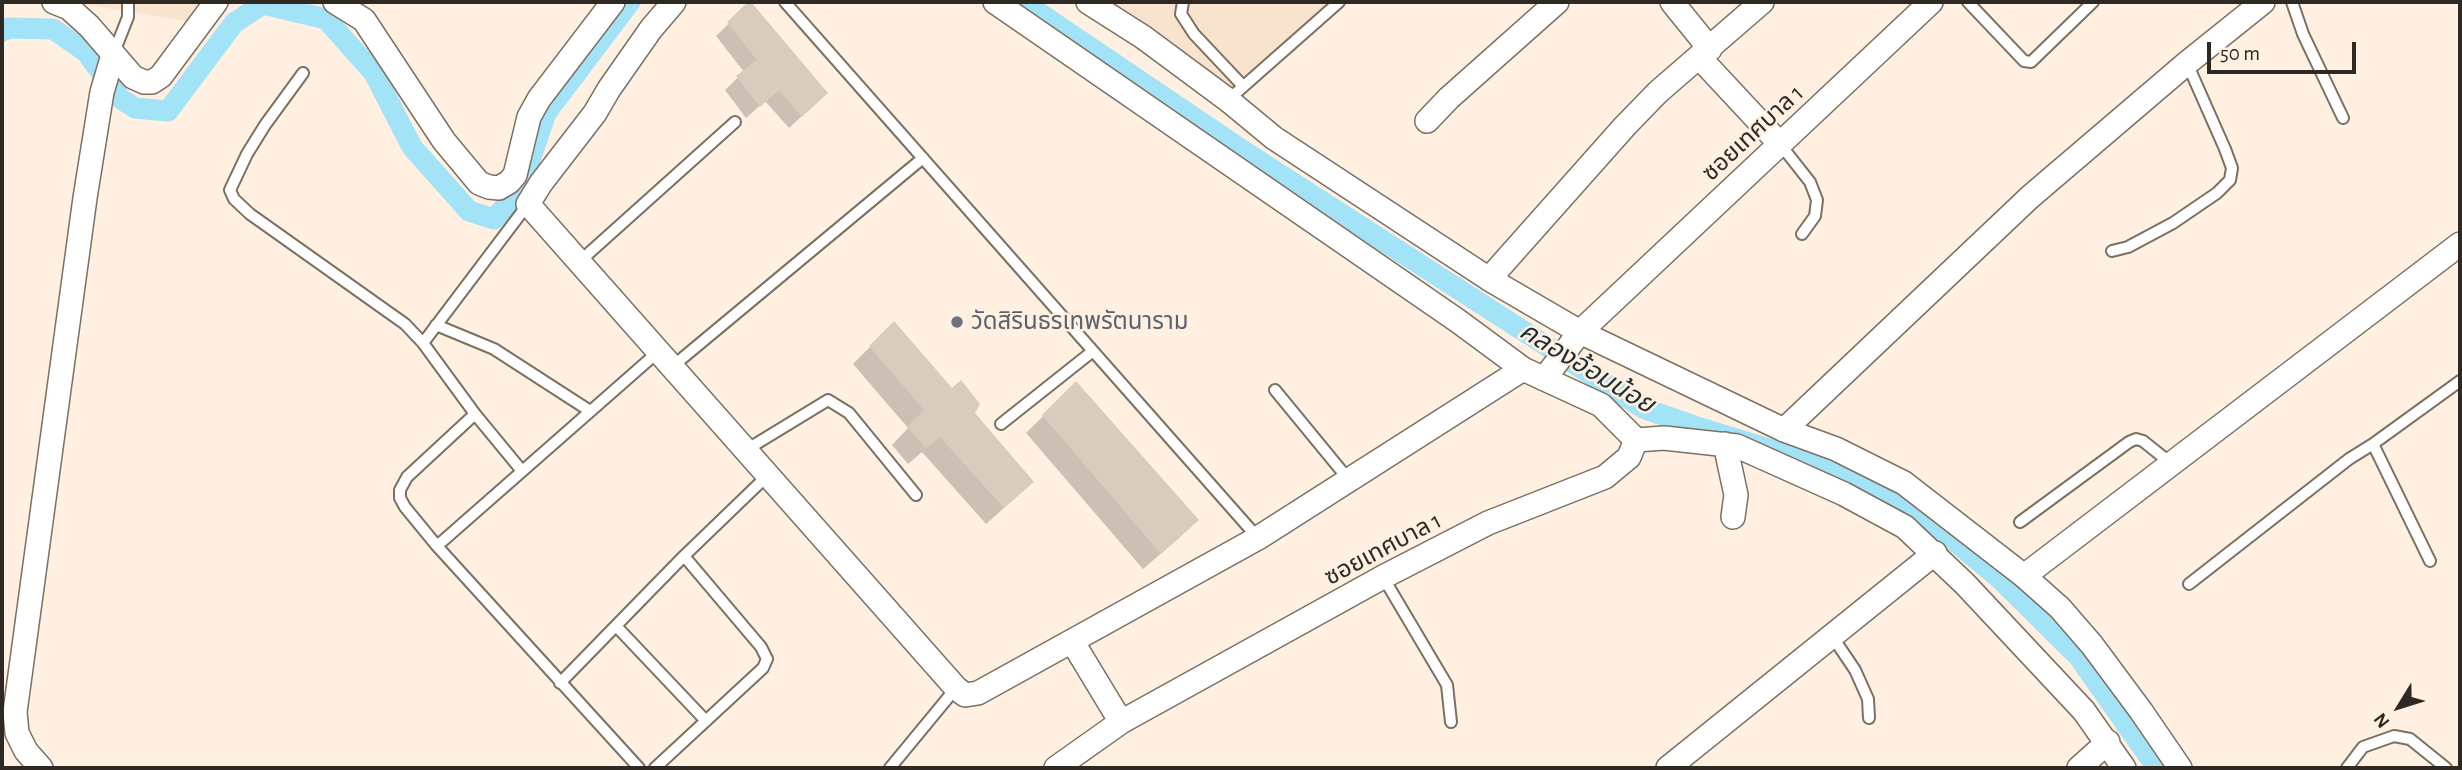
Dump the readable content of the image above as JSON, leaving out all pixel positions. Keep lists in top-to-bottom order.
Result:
{
  "streets": {
    "street": ["ซอยเทศบาล 1"]
  },
  "water": ["คลองอ้อมน้อย"],
  "places": ["วัดสิรินธรเทพรัตนาราม"],
  "scale_bar": "50 m",
  "north": "bottom left"
}
